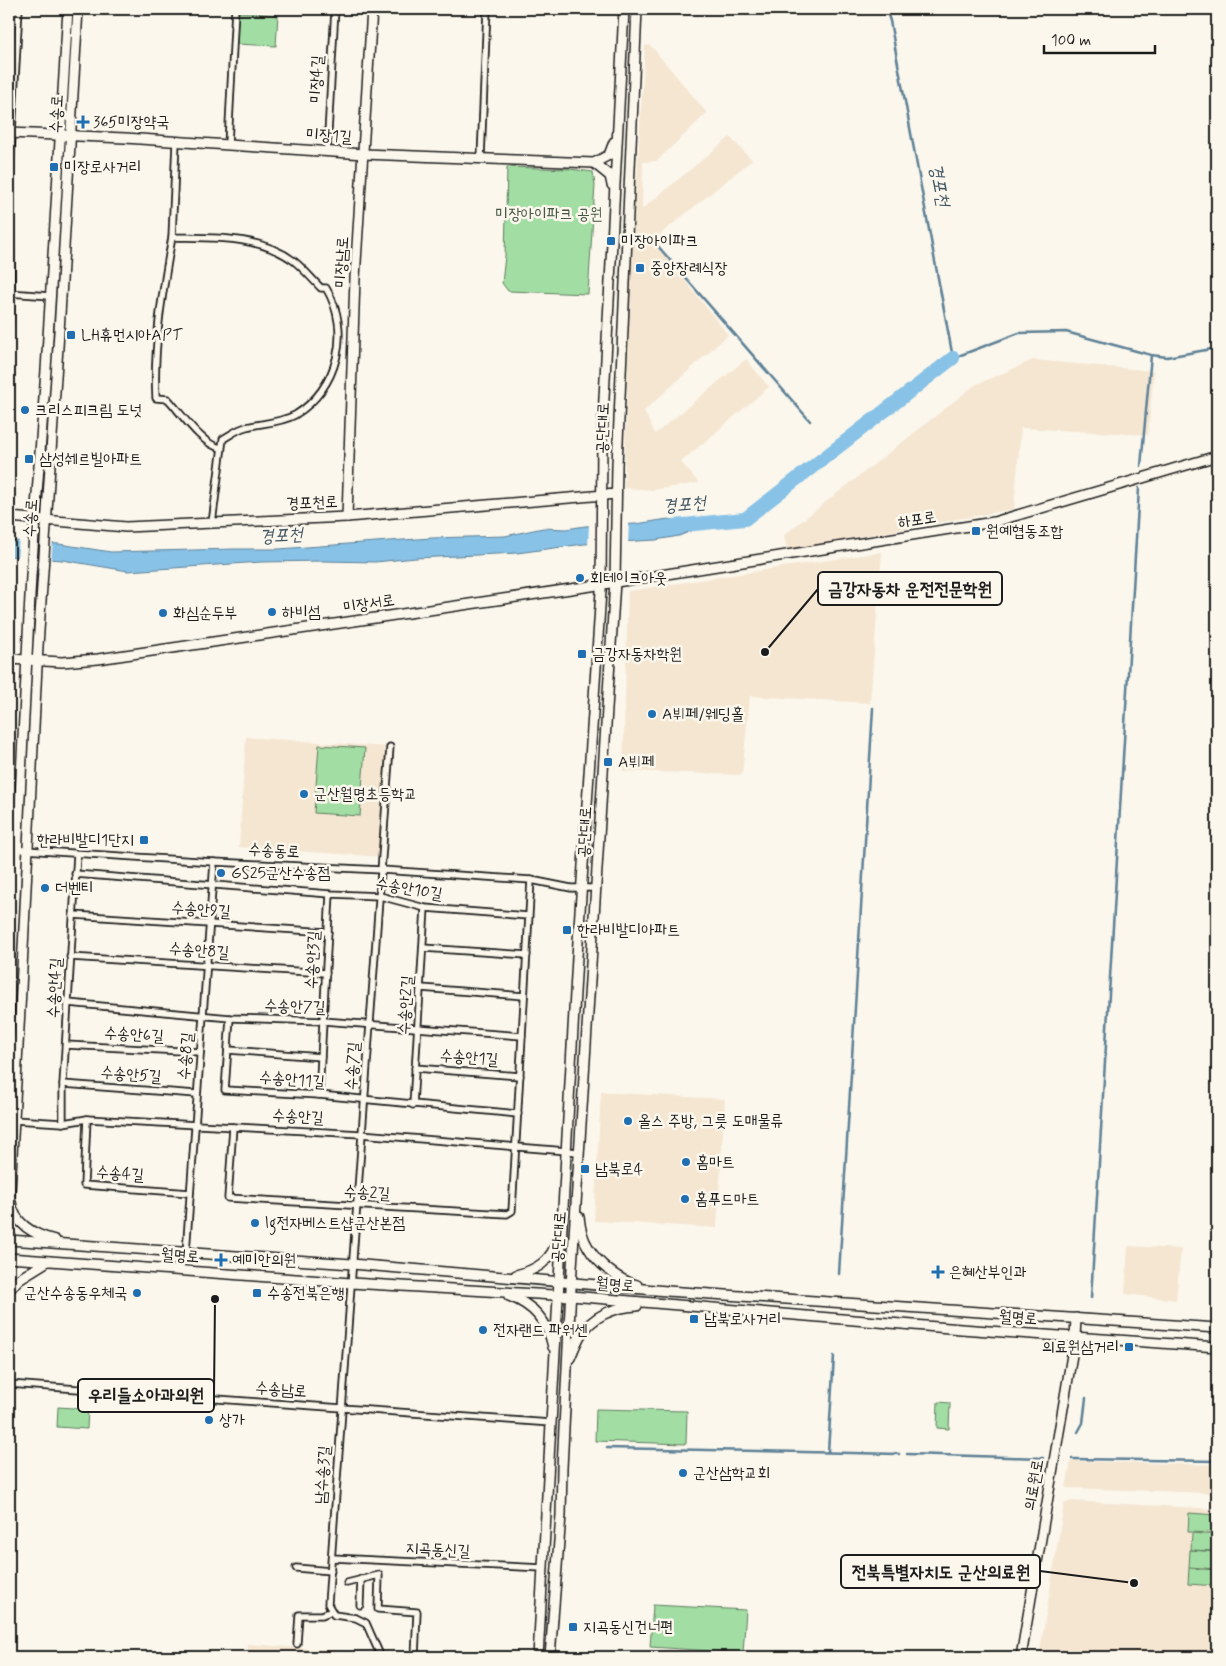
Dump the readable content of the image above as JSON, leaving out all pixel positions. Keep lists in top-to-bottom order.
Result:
{
  "streets": {
    "street": [
      "미장4길",
      "수송로",
      "미장1길",
      "미장남로",
      "공단대로",
      "경포천로",
      "하포로",
      "미장서로",
      "수송동로",
      "수송안10길",
      "수송안9길",
      "수송안8길",
      "수송안3길",
      "수송안4길",
      "수송안2길",
      "수송안7길",
      "수송안6길",
      "수송8길",
      "수송안1길",
      "수송7길",
      "수송안5길",
      "수송안11길",
      "수송안길",
      "수송4길",
      "수송2길",
      "월명로",
      "수송남로",
      "남수송3길",
      "의료원로",
      "지곡동신길"
    ]
  },
  "crossings": [
    ["미장4길", "미장1길"],
    ["수송로", "미장1길"],
    ["수송로", "경포천로"],
    ["수송로", "미장서로"],
    ["수송로", "수송동로"],
    ["수송로", "수송안길"],
    ["미장1길", "미장남로"],
    ["미장남로", "경포천로"],
    ["공단대로", "경포천로"],
    ["공단대로", "하포로"],
    ["공단대로", "미장서로"],
    ["공단대로", "수송동로"],
    ["공단대로", "수송안길"],
    ["공단대로", "월명로"],
    ["공단대로", "수송남로"],
    ["공단대로", "지곡동신길"],
    ["하포로", "미장서로"],
    ["수송동로", "수송안4길"],
    ["수송동로", "수송8길"],
    ["수송동로", "수송안1길"],
    ["수송동로", "수송7길"],
    ["수송안10길", "수송안3길"],
    ["수송안10길", "수송안4길"],
    ["수송안10길", "수송안2길"],
    ["수송안10길", "수송8길"],
    ["수송안10길", "수송안1길"],
    ["수송안10길", "수송7길"],
    ["수송안9길", "수송안3길"],
    ["수송안9길", "수송안4길"],
    ["수송안9길", "수송8길"],
    ["수송안8길", "수송안3길"],
    ["수송안8길", "수송안4길"],
    ["수송안8길", "수송8길"],
    ["수송안3길", "수송안7길"],
    ["수송안3길", "수송안11길"],
    ["수송안4길", "수송안7길"],
    ["수송안4길", "수송안6길"],
    ["수송안4길", "수송안5길"],
    ["수송안4길", "수송안길"],
    ["수송안2길", "수송안7길"],
    ["수송안2길", "수송안1길"],
    ["수송안2길", "수송안11길"],
    ["수송안7길", "수송8길"],
    ["수송안7길", "수송안1길"],
    ["수송안7길", "수송7길"],
    ["수송안7길", "수송안11길"],
    ["수송안6길", "수송8길"],
    ["수송8길", "수송안5길"],
    ["수송8길", "수송안길"],
    ["수송8길", "수송4길"],
    ["수송8길", "월명로"],
    ["수송안1길", "수송안11길"],
    ["수송안1길", "수송안길"],
    ["수송안1길", "수송2길"],
    ["수송7길", "수송안11길"],
    ["수송7길", "수송안길"],
    ["수송7길", "수송2길"],
    ["수송7길", "월명로"],
    ["수송7길", "남수송3길"],
    ["수송안길", "수송4길"],
    ["수송안길", "수송2길"],
    ["월명로", "남수송3길"],
    ["월명로", "의료원로"],
    ["수송남로", "남수송3길"],
    ["남수송3길", "지곡동신길"]
  ],
  "water": ["경포천"],
  "parks": ["미장아이파크 공원"],
  "places": {
    "health": ["365미장약국", "예미안의원", "은혜산부인과"],
    "transit": [
      "미장로사거리",
      "미장아이파크",
      "중앙장례식장",
      "LH휴먼시아APT",
      "삼성쉐르빌아파트",
      "원예협동조합",
      "금강자동차학원",
      "A뷔페",
      "한라비발디1단지",
      "한라비발디아파트",
      "남북로4",
      "수송전북은행",
      "남북로사거리",
      "의료원삼거리",
      "지곡동신건너편"
    ],
    "other": [
      "크리스피크림 도넛",
      "회테이크아웃",
      "하비섬",
      "화심순두부",
      "금강자동차 운전전문학원",
      "A뷔페/웨딩홀",
      "군산월명초등학교",
      "GS25군산수송점",
      "더벤티",
      "올스 주방, 그릇 도매물류",
      "홈마트",
      "홈푸드마트",
      "lg전자베스트샵군산본점",
      "군산수송동우체국",
      "우리들소아과의원",
      "전자랜드 파워센",
      "상가",
      "군산삼학교회",
      "전북특별자치도 군산의료원"
    ]
  },
  "scale_bar": "100 m"
}
